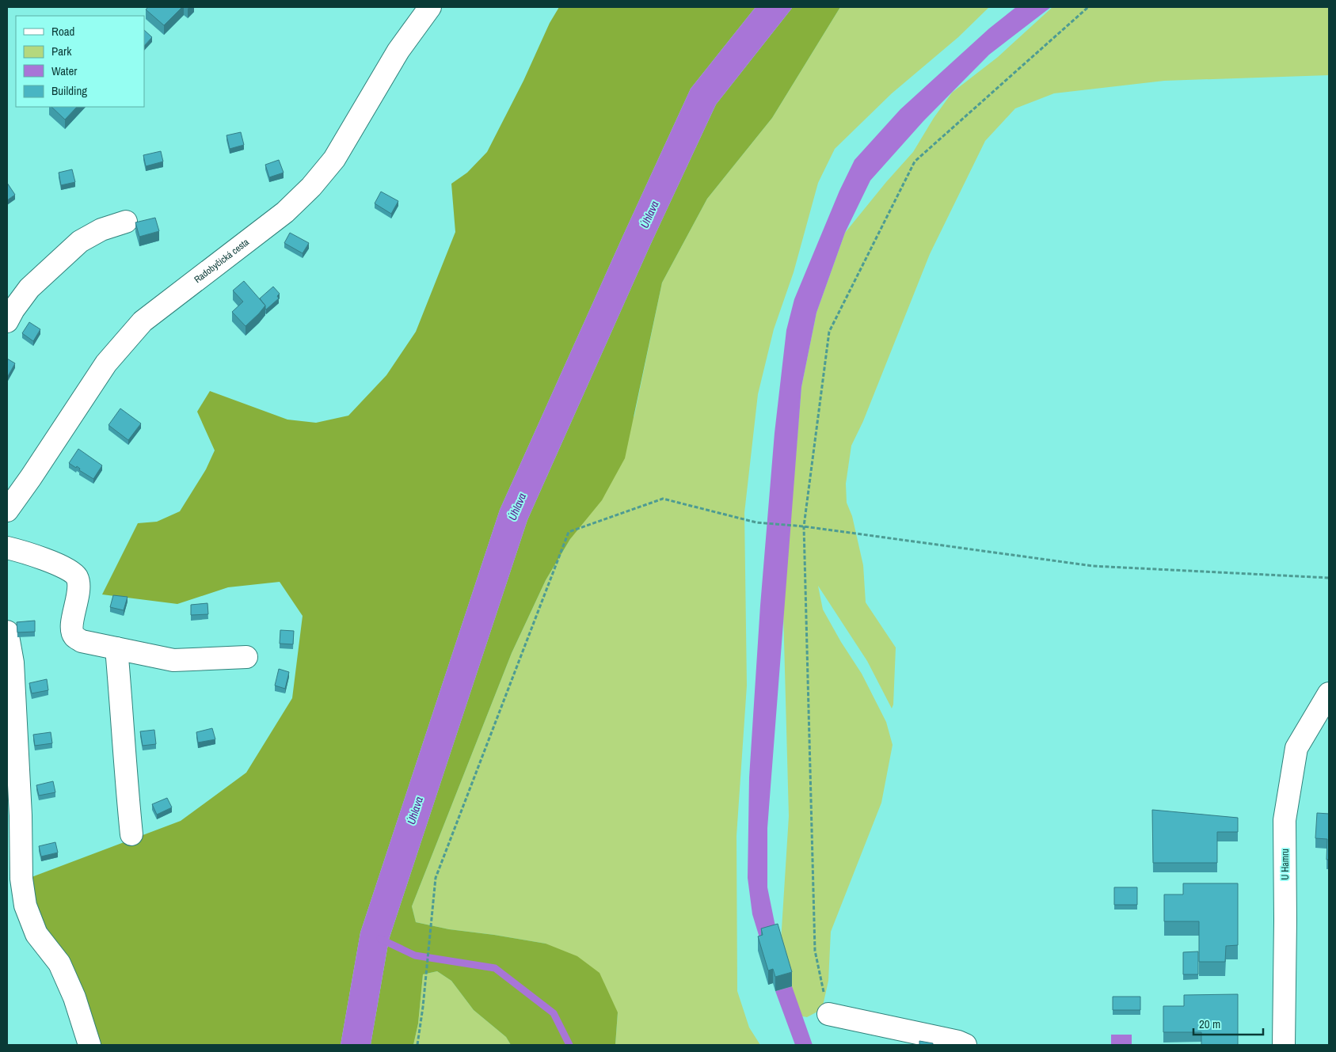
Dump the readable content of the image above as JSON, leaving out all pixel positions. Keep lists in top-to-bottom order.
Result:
{
  "streets": {
    "street": ["Radobyčická cesta", "U Hamru"]
  },
  "water": ["Úhlava"],
  "legend": [
    "Road",
    "Park",
    "Water",
    "Building"
  ],
  "scale_bar": "20 m"
}
